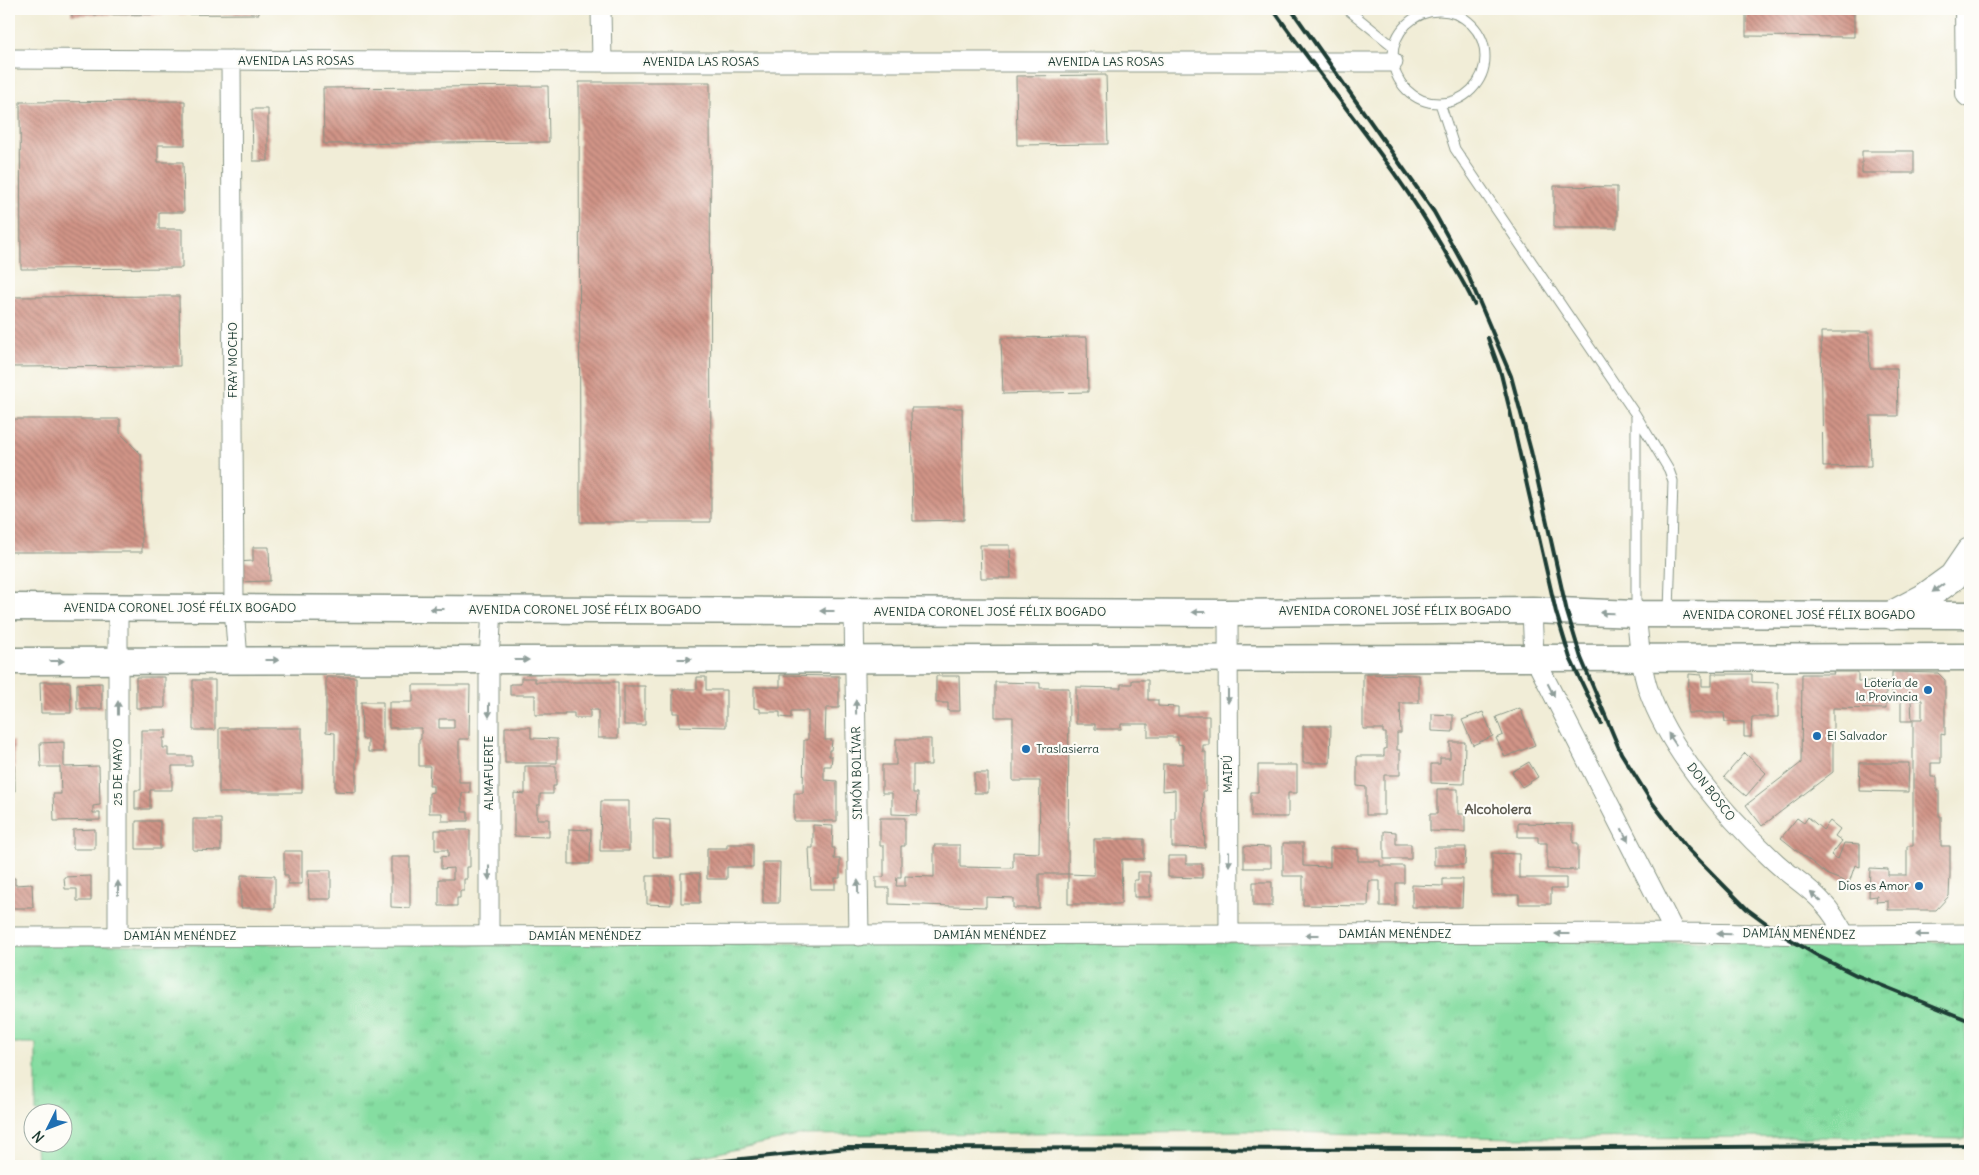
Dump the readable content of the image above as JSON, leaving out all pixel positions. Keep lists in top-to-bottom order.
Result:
{
  "streets": {
    "main road": ["AVENIDA CORONEL JOSÉ FÉLIX BOGADO"],
    "street": [
      "AVENIDA LAS ROSAS",
      "FRAY MOCHO",
      "25 DE MAYO",
      "ALMAFUERTE",
      "SIMÓN BOLÍVAR",
      "MAIPÚ",
      "DON BOSCO",
      "DAMIÁN MENÉNDEZ"
    ]
  },
  "crossings": [
    ["AVENIDA LAS ROSAS", "FRAY MOCHO"],
    ["FRAY MOCHO", "AVENIDA CORONEL JOSÉ FÉLIX BOGADO"],
    ["AVENIDA CORONEL JOSÉ FÉLIX BOGADO", "25 DE MAYO"],
    ["AVENIDA CORONEL JOSÉ FÉLIX BOGADO", "ALMAFUERTE"],
    ["AVENIDA CORONEL JOSÉ FÉLIX BOGADO", "SIMÓN BOLÍVAR"],
    ["AVENIDA CORONEL JOSÉ FÉLIX BOGADO", "MAIPÚ"],
    ["AVENIDA CORONEL JOSÉ FÉLIX BOGADO", "DON BOSCO"],
    ["25 DE MAYO", "DAMIÁN MENÉNDEZ"],
    ["ALMAFUERTE", "DAMIÁN MENÉNDEZ"],
    ["SIMÓN BOLÍVAR", "DAMIÁN MENÉNDEZ"],
    ["MAIPÚ", "DAMIÁN MENÉNDEZ"],
    ["DON BOSCO", "DAMIÁN MENÉNDEZ"]
  ],
  "one_way": [
    "25 DE MAYO",
    "ALMAFUERTE",
    "SIMÓN BOLÍVAR",
    "MAIPÚ",
    "DAMIÁN MENÉNDEZ"
  ],
  "districts": ["Alcoholera"],
  "places": [
    "Lotería de la Provincia",
    "El Salvador",
    "Traslasierra",
    "Dios es Amor"
  ],
  "north": "bottom left"
}
